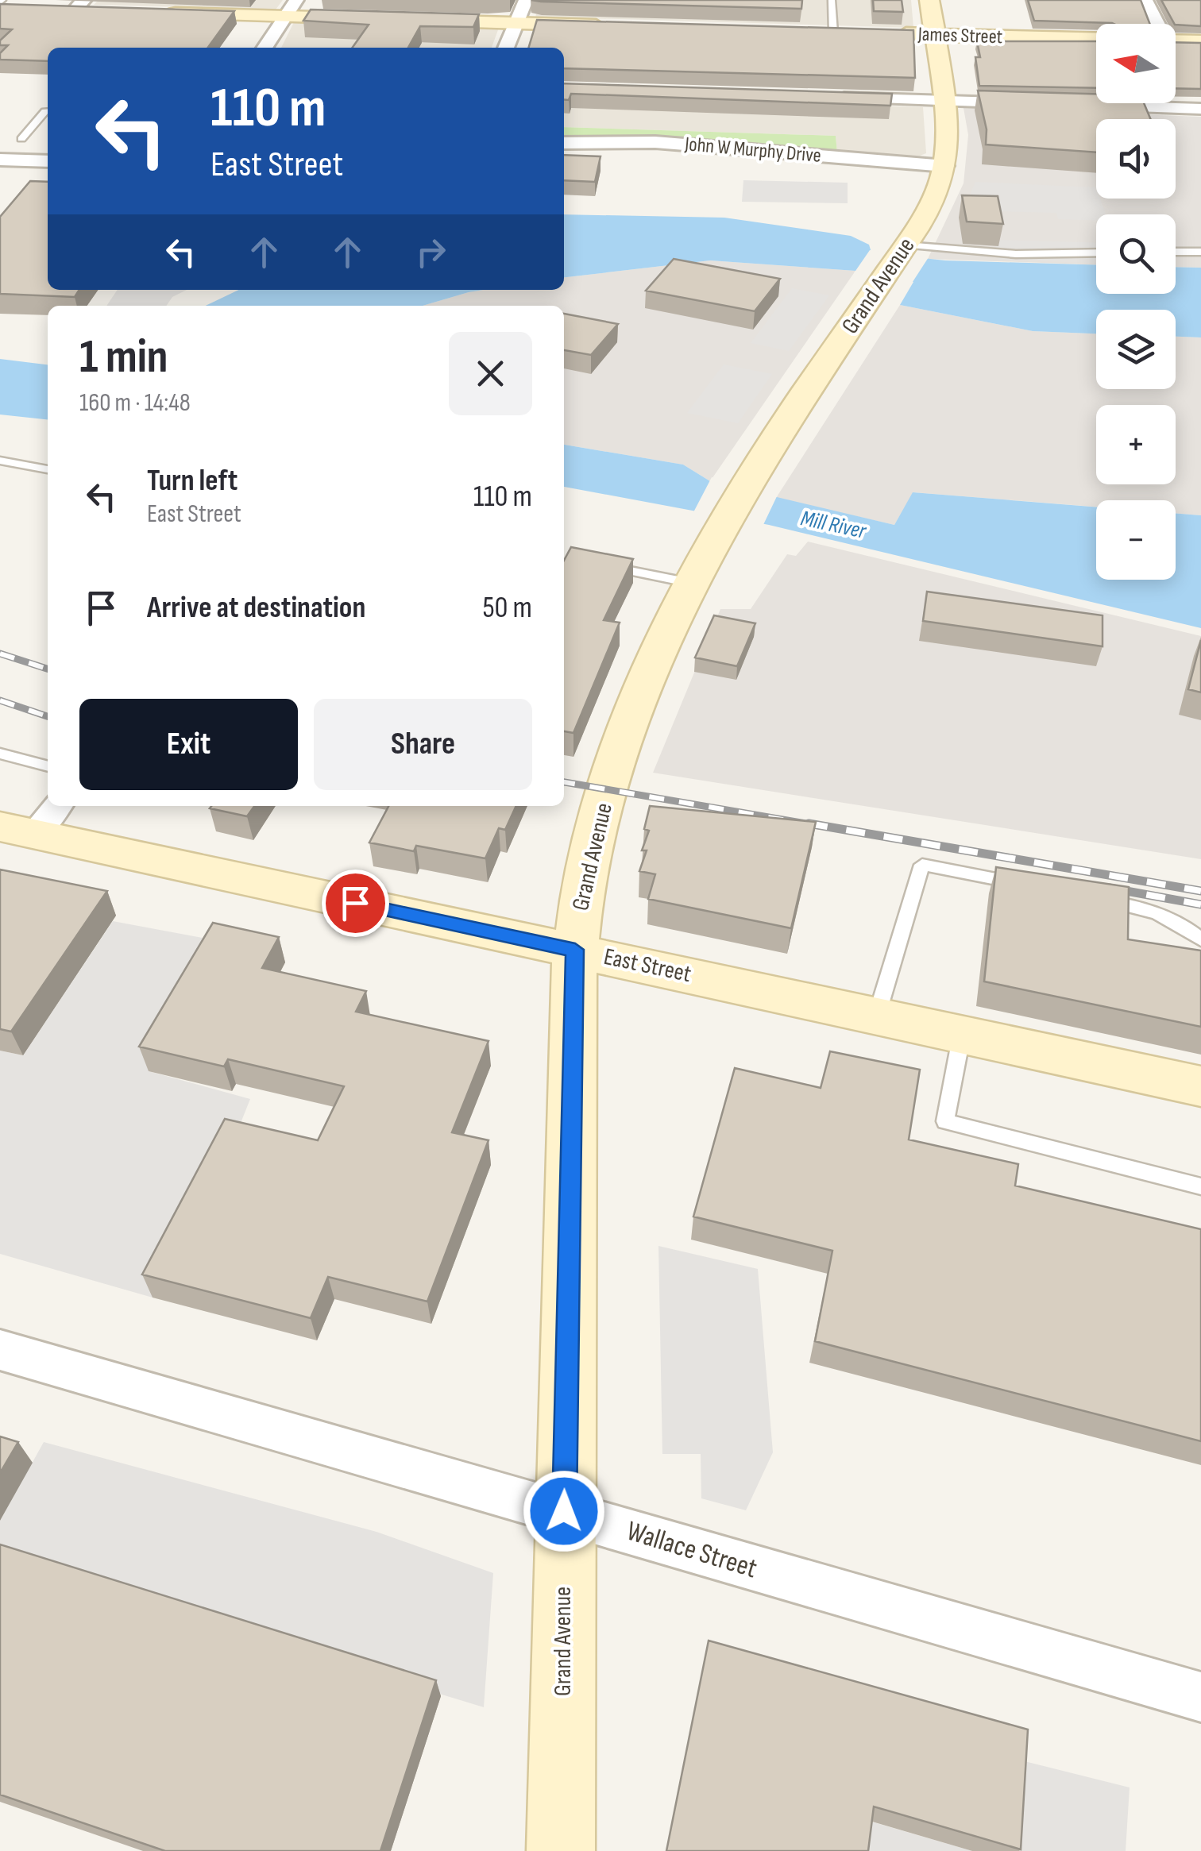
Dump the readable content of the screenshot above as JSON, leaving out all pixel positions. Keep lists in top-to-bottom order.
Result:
{
  "streets": {
    "main road": ["James Street", "Grand Avenue", "East Street"],
    "street": ["John W Murphy Drive", "Wallace Street"]
  },
  "crossings": [
    ["James Street", "Grand Avenue"],
    ["John W Murphy Drive", "Grand Avenue"],
    ["Grand Avenue", "East Street"],
    ["Grand Avenue", "Wallace Street"]
  ],
  "water": ["Mill River"],
  "north": "left",
  "page": {
    "map_buttons": ["+", "−"],
    "turn": ["110 m", "East Street"],
    "heading": ["1 min", "160 m · 14:48"],
    "list": [
      {
        "name": "Turn left",
        "note": "East Street",
        "value": "110 m"
      },
      {
        "name": "Arrive at destination",
        "value": "50 m"
      }
    ],
    "buttons": ["Exit", "Share"]
  }
}
